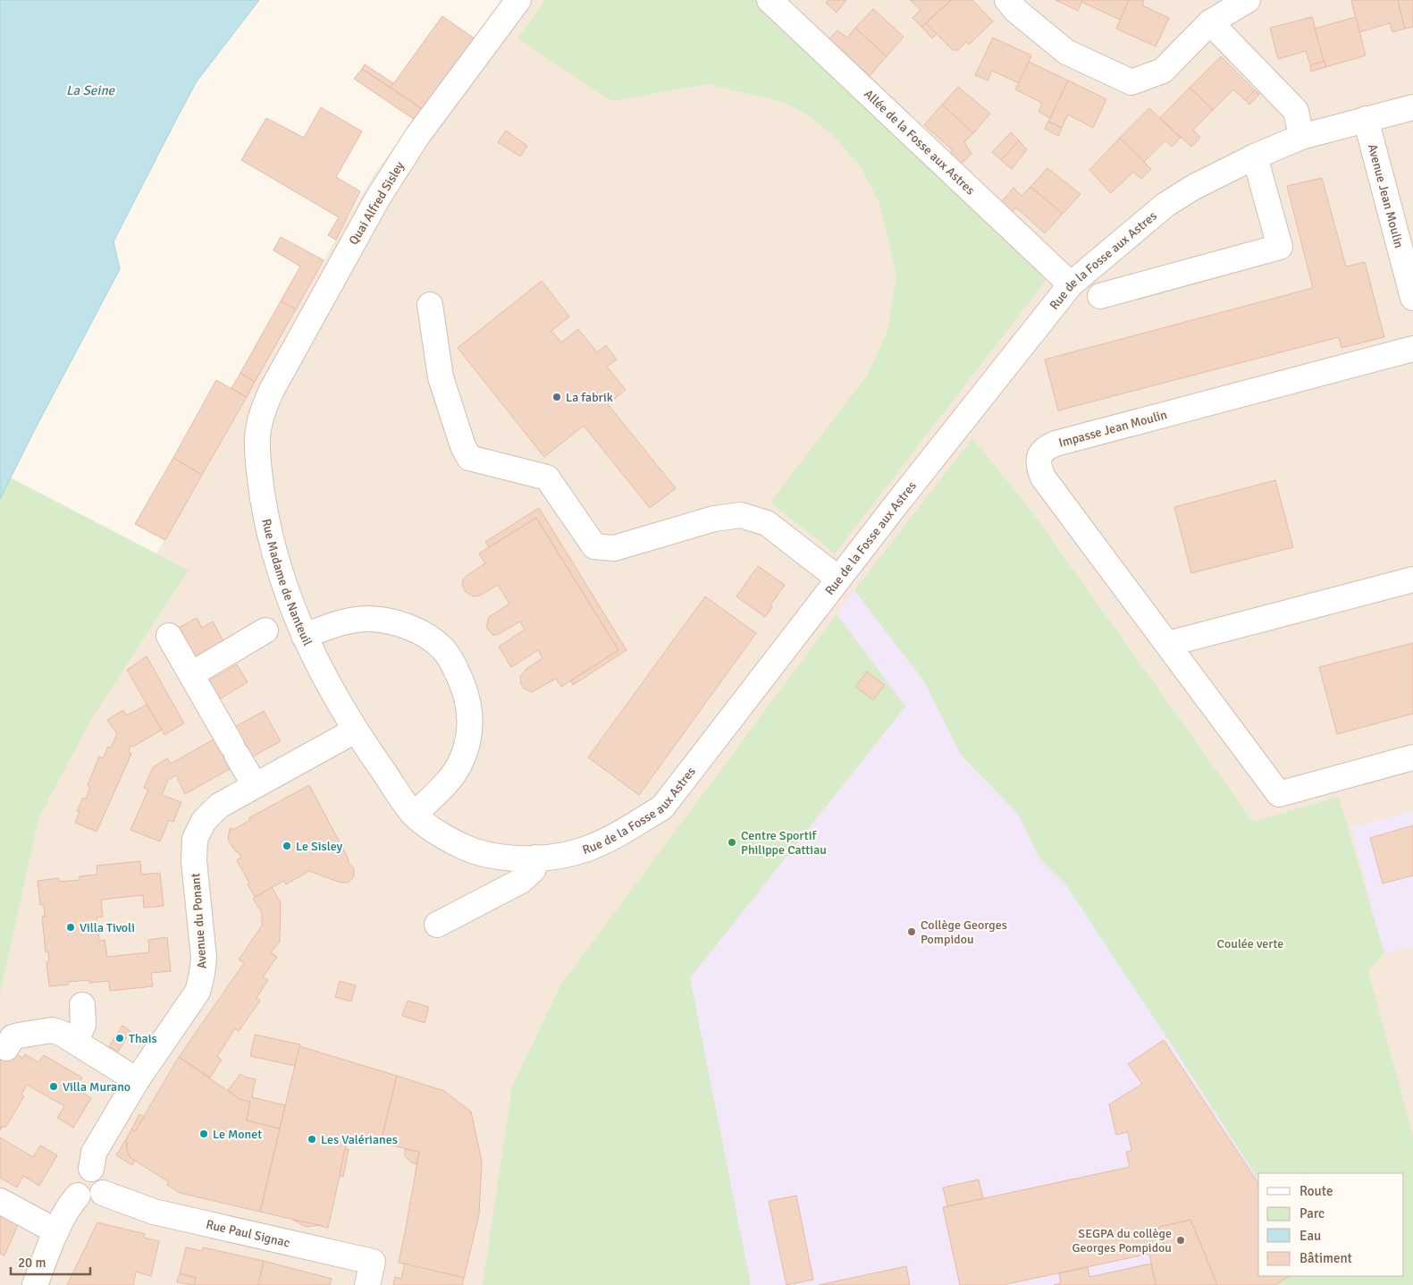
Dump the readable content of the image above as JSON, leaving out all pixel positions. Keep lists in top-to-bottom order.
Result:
{
  "streets": {
    "street": [
      "Allée de la Fosse aux Astres",
      "Avenue Jean Moulin",
      "Quai Alfred Sisley",
      "Rue de la Fosse aux Astres",
      "Impasse Jean Moulin",
      "Rue Madame de Nanteuil",
      "Avenue du Ponant",
      "Rue Paul Signac"
    ]
  },
  "crossings": [
    ["Allée de la Fosse aux Astres", "Rue de la Fosse aux Astres"],
    ["Avenue Jean Moulin", "Rue de la Fosse aux Astres"],
    ["Quai Alfred Sisley", "Rue Madame de Nanteuil"],
    ["Rue de la Fosse aux Astres", "Rue Madame de Nanteuil"],
    ["Rue de la Fosse aux Astres", "Avenue du Ponant"],
    ["Rue Madame de Nanteuil", "Avenue du Ponant"],
    ["Avenue du Ponant", "Rue Paul Signac"]
  ],
  "water": ["La Seine"],
  "parks": ["Coulée verte"],
  "places": [
    "La fabrik",
    "Centre Sportif Philippe Cattiau",
    "Le Sisley",
    "Villa Tivoli",
    "Collège Georges Pompidou",
    "Thais",
    "Villa Murano",
    "Le Monet",
    "Les Valérianes",
    "SEGPA du collège Georges Pompidou"
  ],
  "legend": [
    "Route",
    "Parc",
    "Eau",
    "Bâtiment"
  ],
  "scale_bar": "20 m"
}
